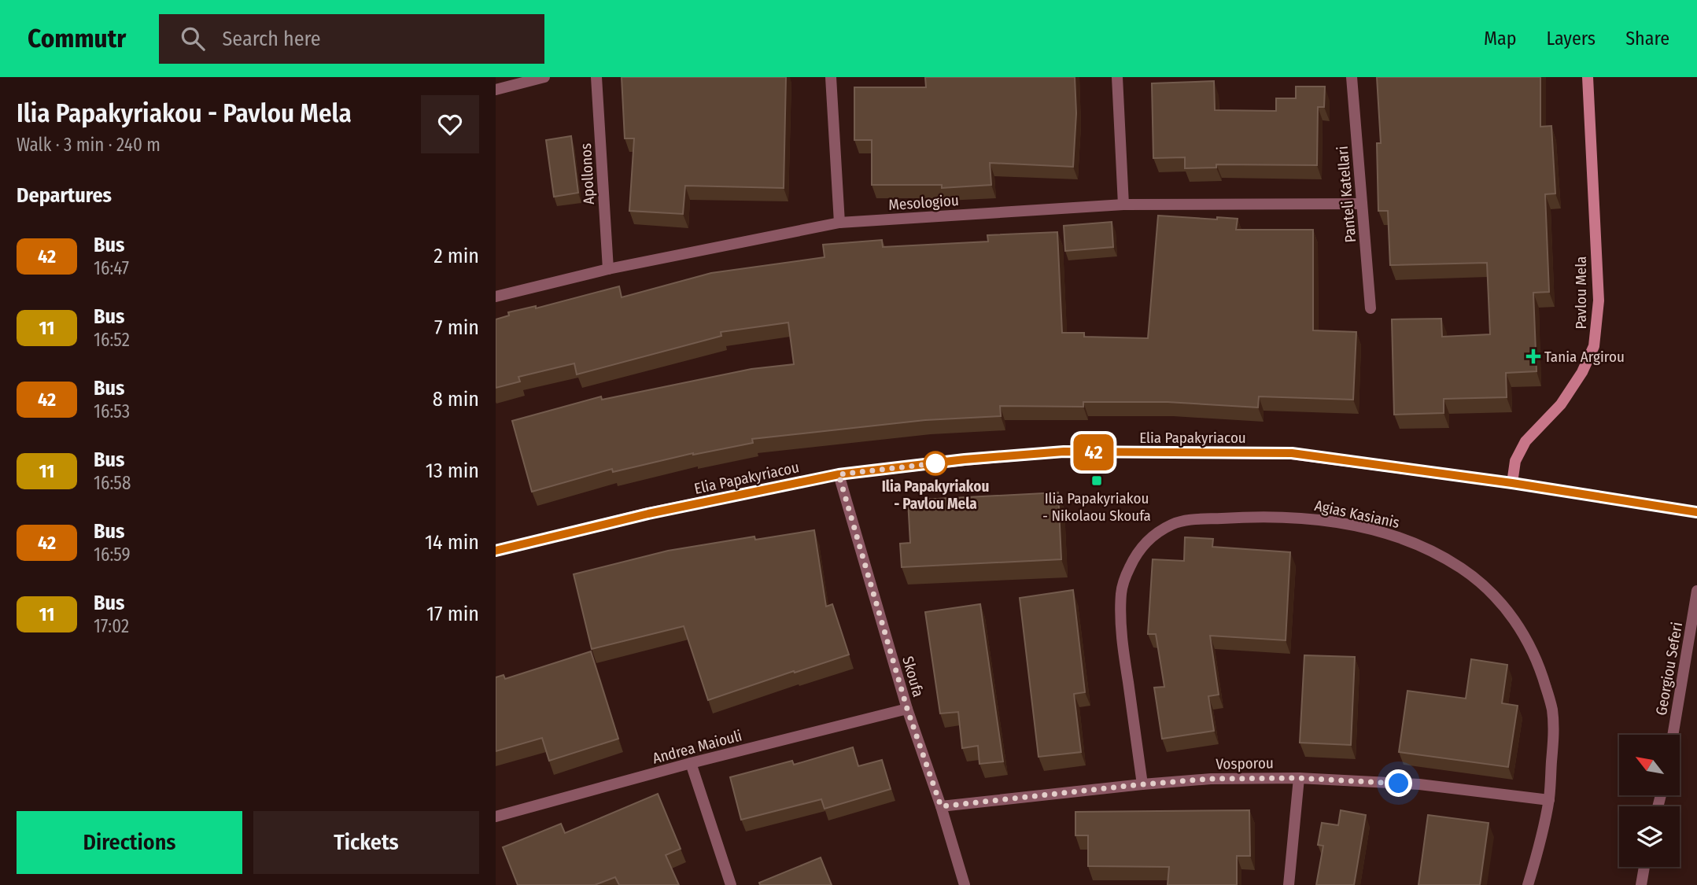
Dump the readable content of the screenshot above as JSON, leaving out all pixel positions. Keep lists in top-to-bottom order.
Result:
{
  "streets": {
    "main road": ["Pavlou Mela", "Elia Papakyriacou"],
    "street": [
      "Apollonos",
      "Panteli Katellari",
      "Mesologiou",
      "Agias Kasianis",
      "Georgiou Seferi",
      "Skoufa",
      "Andrea Maiouli",
      "Vosporou"
    ]
  },
  "crossings": [
    ["Apollonos", "Mesologiou"],
    ["Panteli Katellari", "Mesologiou"],
    ["Pavlou Mela", "Elia Papakyriacou"],
    ["Elia Papakyriacou", "Skoufa"],
    ["Agias Kasianis", "Vosporou"],
    ["Skoufa", "Andrea Maiouli"],
    ["Skoufa", "Vosporou"]
  ],
  "places": {
    "health": ["Tania Argirou"],
    "other": ["Ilia Papakyriakou - Pavlou Mela"],
    "transit": ["Ilia Papakyriakou - Nikolaou Skoufa"]
  },
  "lines": ["bus line 42"],
  "north": "top left",
  "page": {
    "header": "Commutr",
    "search": "Search here",
    "nav": ["Map", "Layers", "Share"],
    "heading": [
      ["Ilia Papakyriakou - Pavlou Mela", "Walk · 3 min · 240 m"],
      "Departures"
    ],
    "on_map": "42",
    "list": [
      {
        "mark": "42",
        "name": "Bus",
        "note": "16:47",
        "value": "2 min"
      },
      {
        "mark": "11",
        "name": "Bus",
        "note": "16:52",
        "value": "7 min"
      },
      {
        "mark": "42",
        "name": "Bus",
        "note": "16:53",
        "value": "8 min"
      },
      {
        "mark": "11",
        "name": "Bus",
        "note": "16:58",
        "value": "13 min"
      },
      {
        "mark": "42",
        "name": "Bus",
        "note": "16:59",
        "value": "14 min"
      },
      {
        "mark": "11",
        "name": "Bus",
        "note": "17:02",
        "value": "17 min"
      }
    ],
    "buttons": ["Directions", "Tickets"]
  }
}
